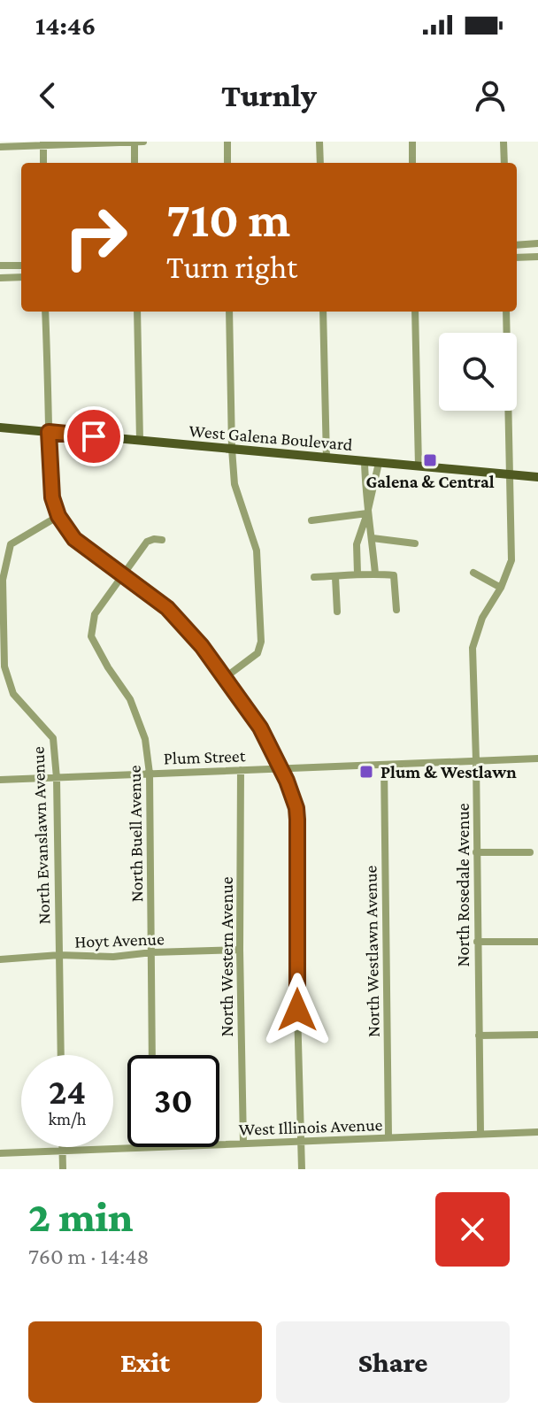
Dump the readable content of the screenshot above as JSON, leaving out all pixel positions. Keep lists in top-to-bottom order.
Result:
{
  "streets": {
    "main road": ["West Galena Boulevard"],
    "street": [
      "Plum Street",
      "North Buell Avenue",
      "North Evanslawn Avenue",
      "North Rosedale Avenue",
      "Hoyt Avenue",
      "North Westlawn Avenue",
      "North Western Avenue",
      "West Illinois Avenue"
    ]
  },
  "crossings": [
    ["West Galena Boulevard", "North Rosedale Avenue"],
    ["Plum Street", "North Buell Avenue"],
    ["Plum Street", "North Evanslawn Avenue"],
    ["Plum Street", "North Rosedale Avenue"],
    ["Plum Street", "North Westlawn Avenue"],
    ["Plum Street", "North Western Avenue"],
    ["North Buell Avenue", "Hoyt Avenue"],
    ["North Evanslawn Avenue", "Hoyt Avenue"],
    ["North Rosedale Avenue", "West Illinois Avenue"],
    ["Hoyt Avenue", "North Western Avenue"],
    ["North Westlawn Avenue", "West Illinois Avenue"],
    ["North Western Avenue", "West Illinois Avenue"]
  ],
  "places": {
    "transit": ["Galena & Central", "Plum & Westlawn"]
  },
  "page": {
    "status": "14:46",
    "header": "Turnly",
    "turn": ["710 m", "Turn right"],
    "speed": "24 km/h",
    "limit": "30",
    "heading": ["2 min", "760 m · 14:48"],
    "buttons": ["Exit", "Share"]
  }
}
